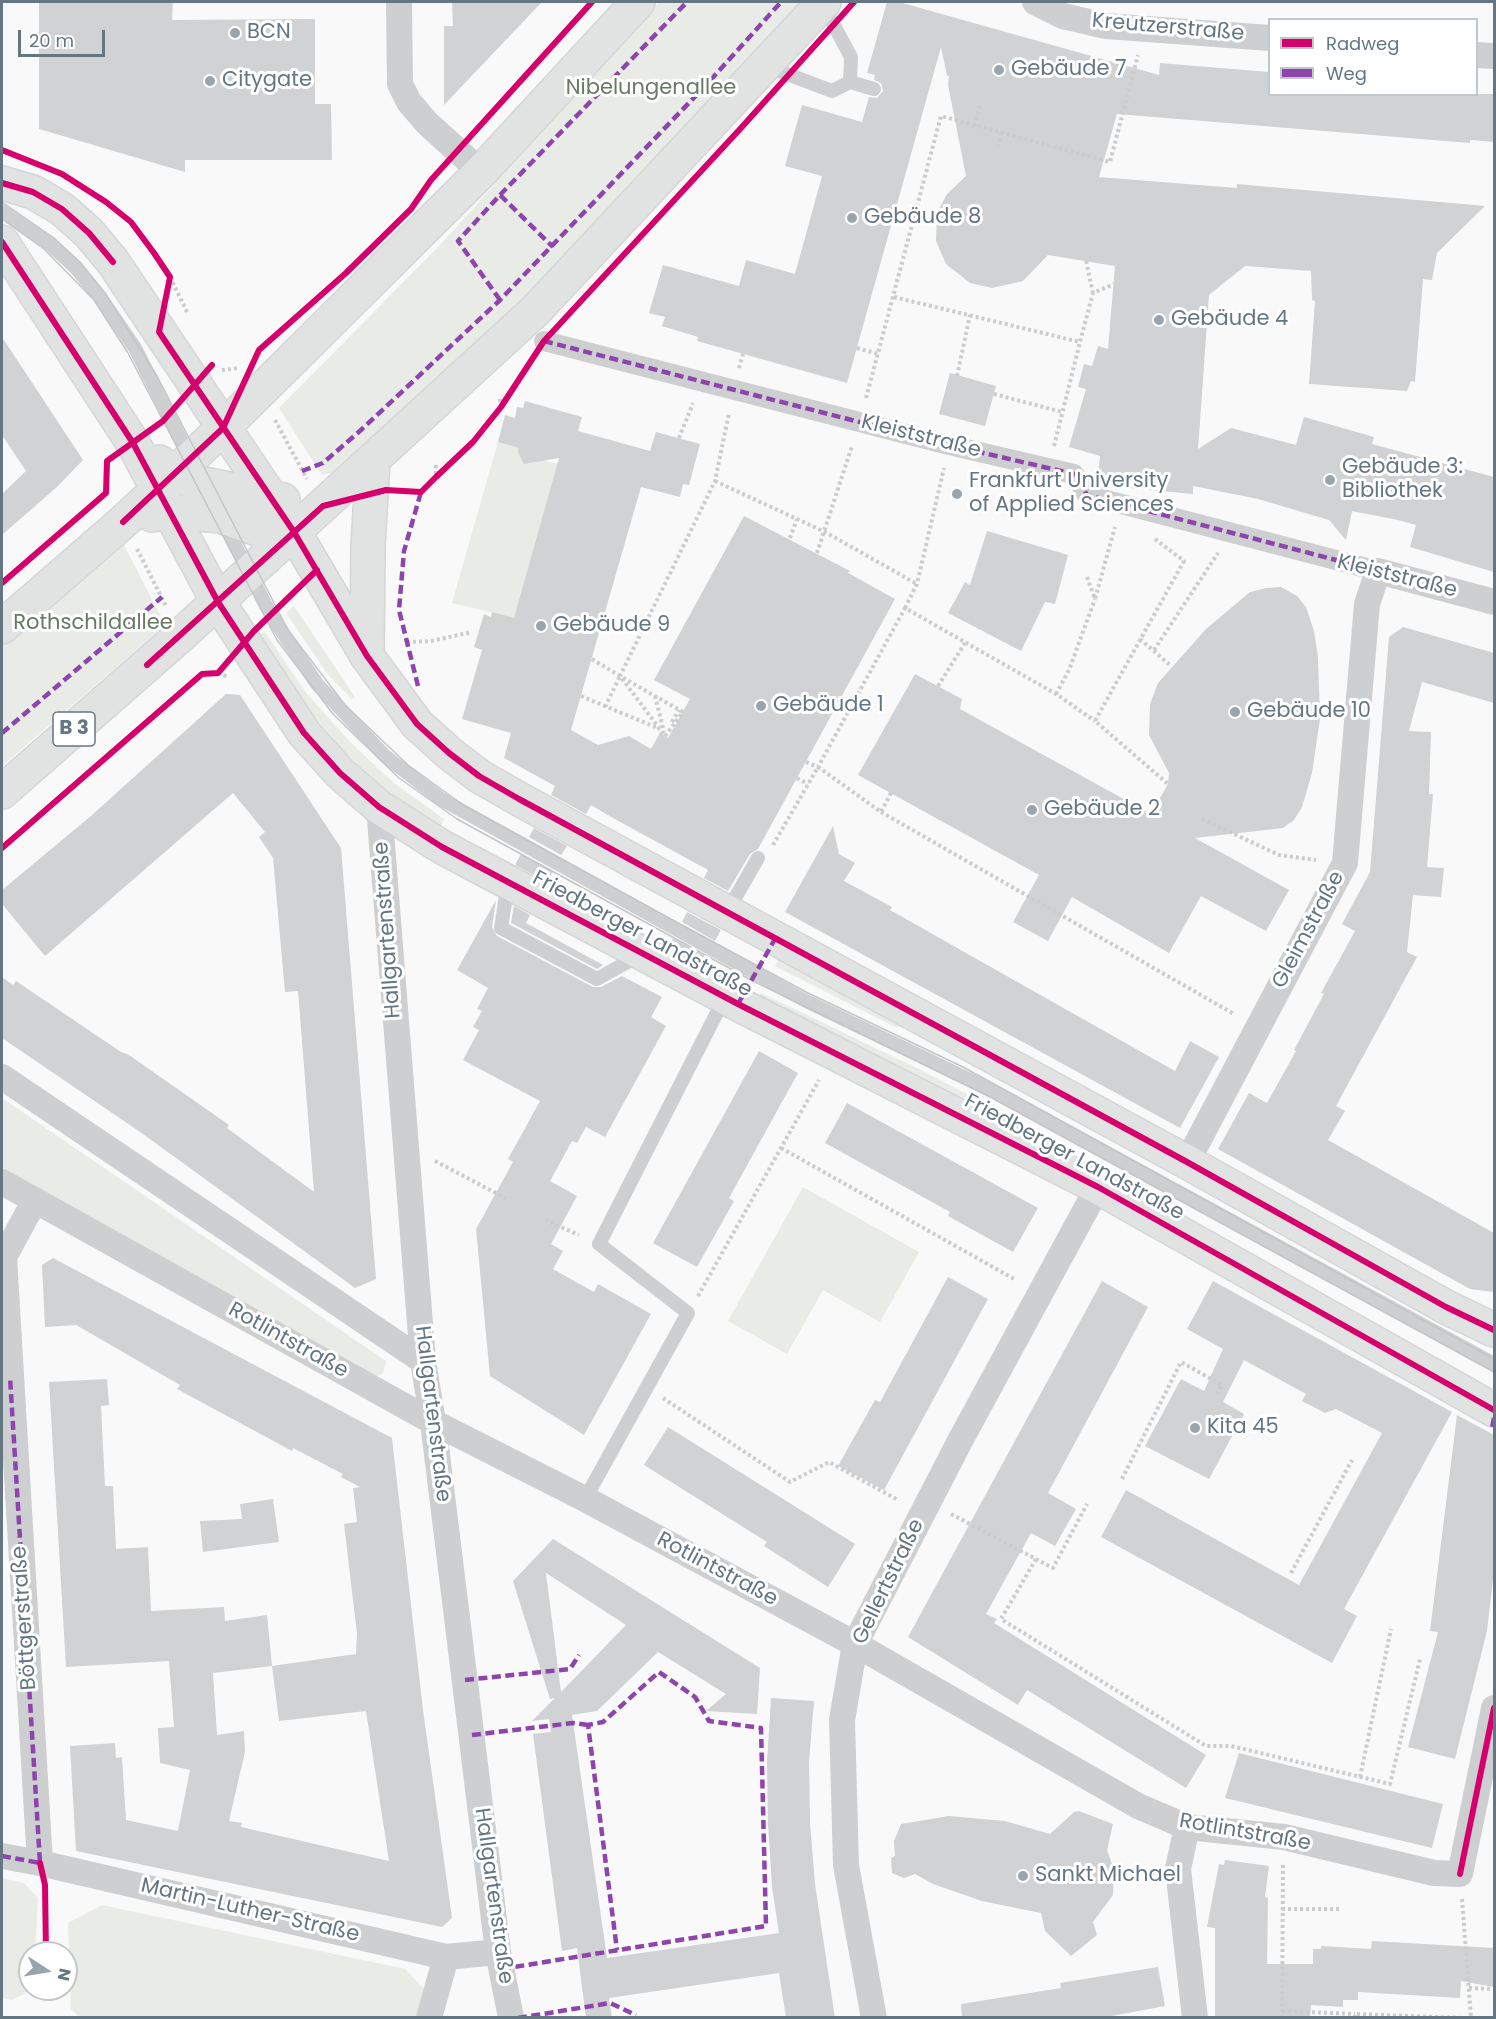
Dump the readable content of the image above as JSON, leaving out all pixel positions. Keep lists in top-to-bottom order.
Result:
{
  "streets": {
    "main road": ["B 3", "Friedberger Landstraße"],
    "street": [
      "Kreutzerstraße",
      "Kleiststraße",
      "Hallgartenstraße",
      "Gleimstraße",
      "Rotlintstraße",
      "Gellertstraße",
      "Böttgerstraße",
      "Martin-Luther-Straße"
    ]
  },
  "crossings": [
    ["Kleiststraße", "Gleimstraße"],
    ["B 3", "Friedberger Landstraße"],
    ["Hallgartenstraße", "Friedberger Landstraße"],
    ["Hallgartenstraße", "Rotlintstraße"],
    ["Hallgartenstraße", "Martin-Luther-Straße"],
    ["Friedberger Landstraße", "Gellertstraße"],
    ["Rotlintstraße", "Gellertstraße"],
    ["Rotlintstraße", "Böttgerstraße"],
    ["Böttgerstraße", "Martin-Luther-Straße"]
  ],
  "parks": ["Nibelungenallee", "Rothschildallee"],
  "places": [
    "BCN",
    "Gebäude 7",
    "Citygate",
    "Gebäude 8",
    "Gebäude 4",
    "Gebäude 3: Bibliothek",
    "Frankfurt University of Applied Sciences",
    "Gebäude 9",
    "Gebäude 1",
    "Gebäude 10",
    "Gebäude 2",
    "Kita 45",
    "Sankt Michael"
  ],
  "legend": ["Radweg", "Weg"],
  "scale_bar": "20 m",
  "north": "right"
}
